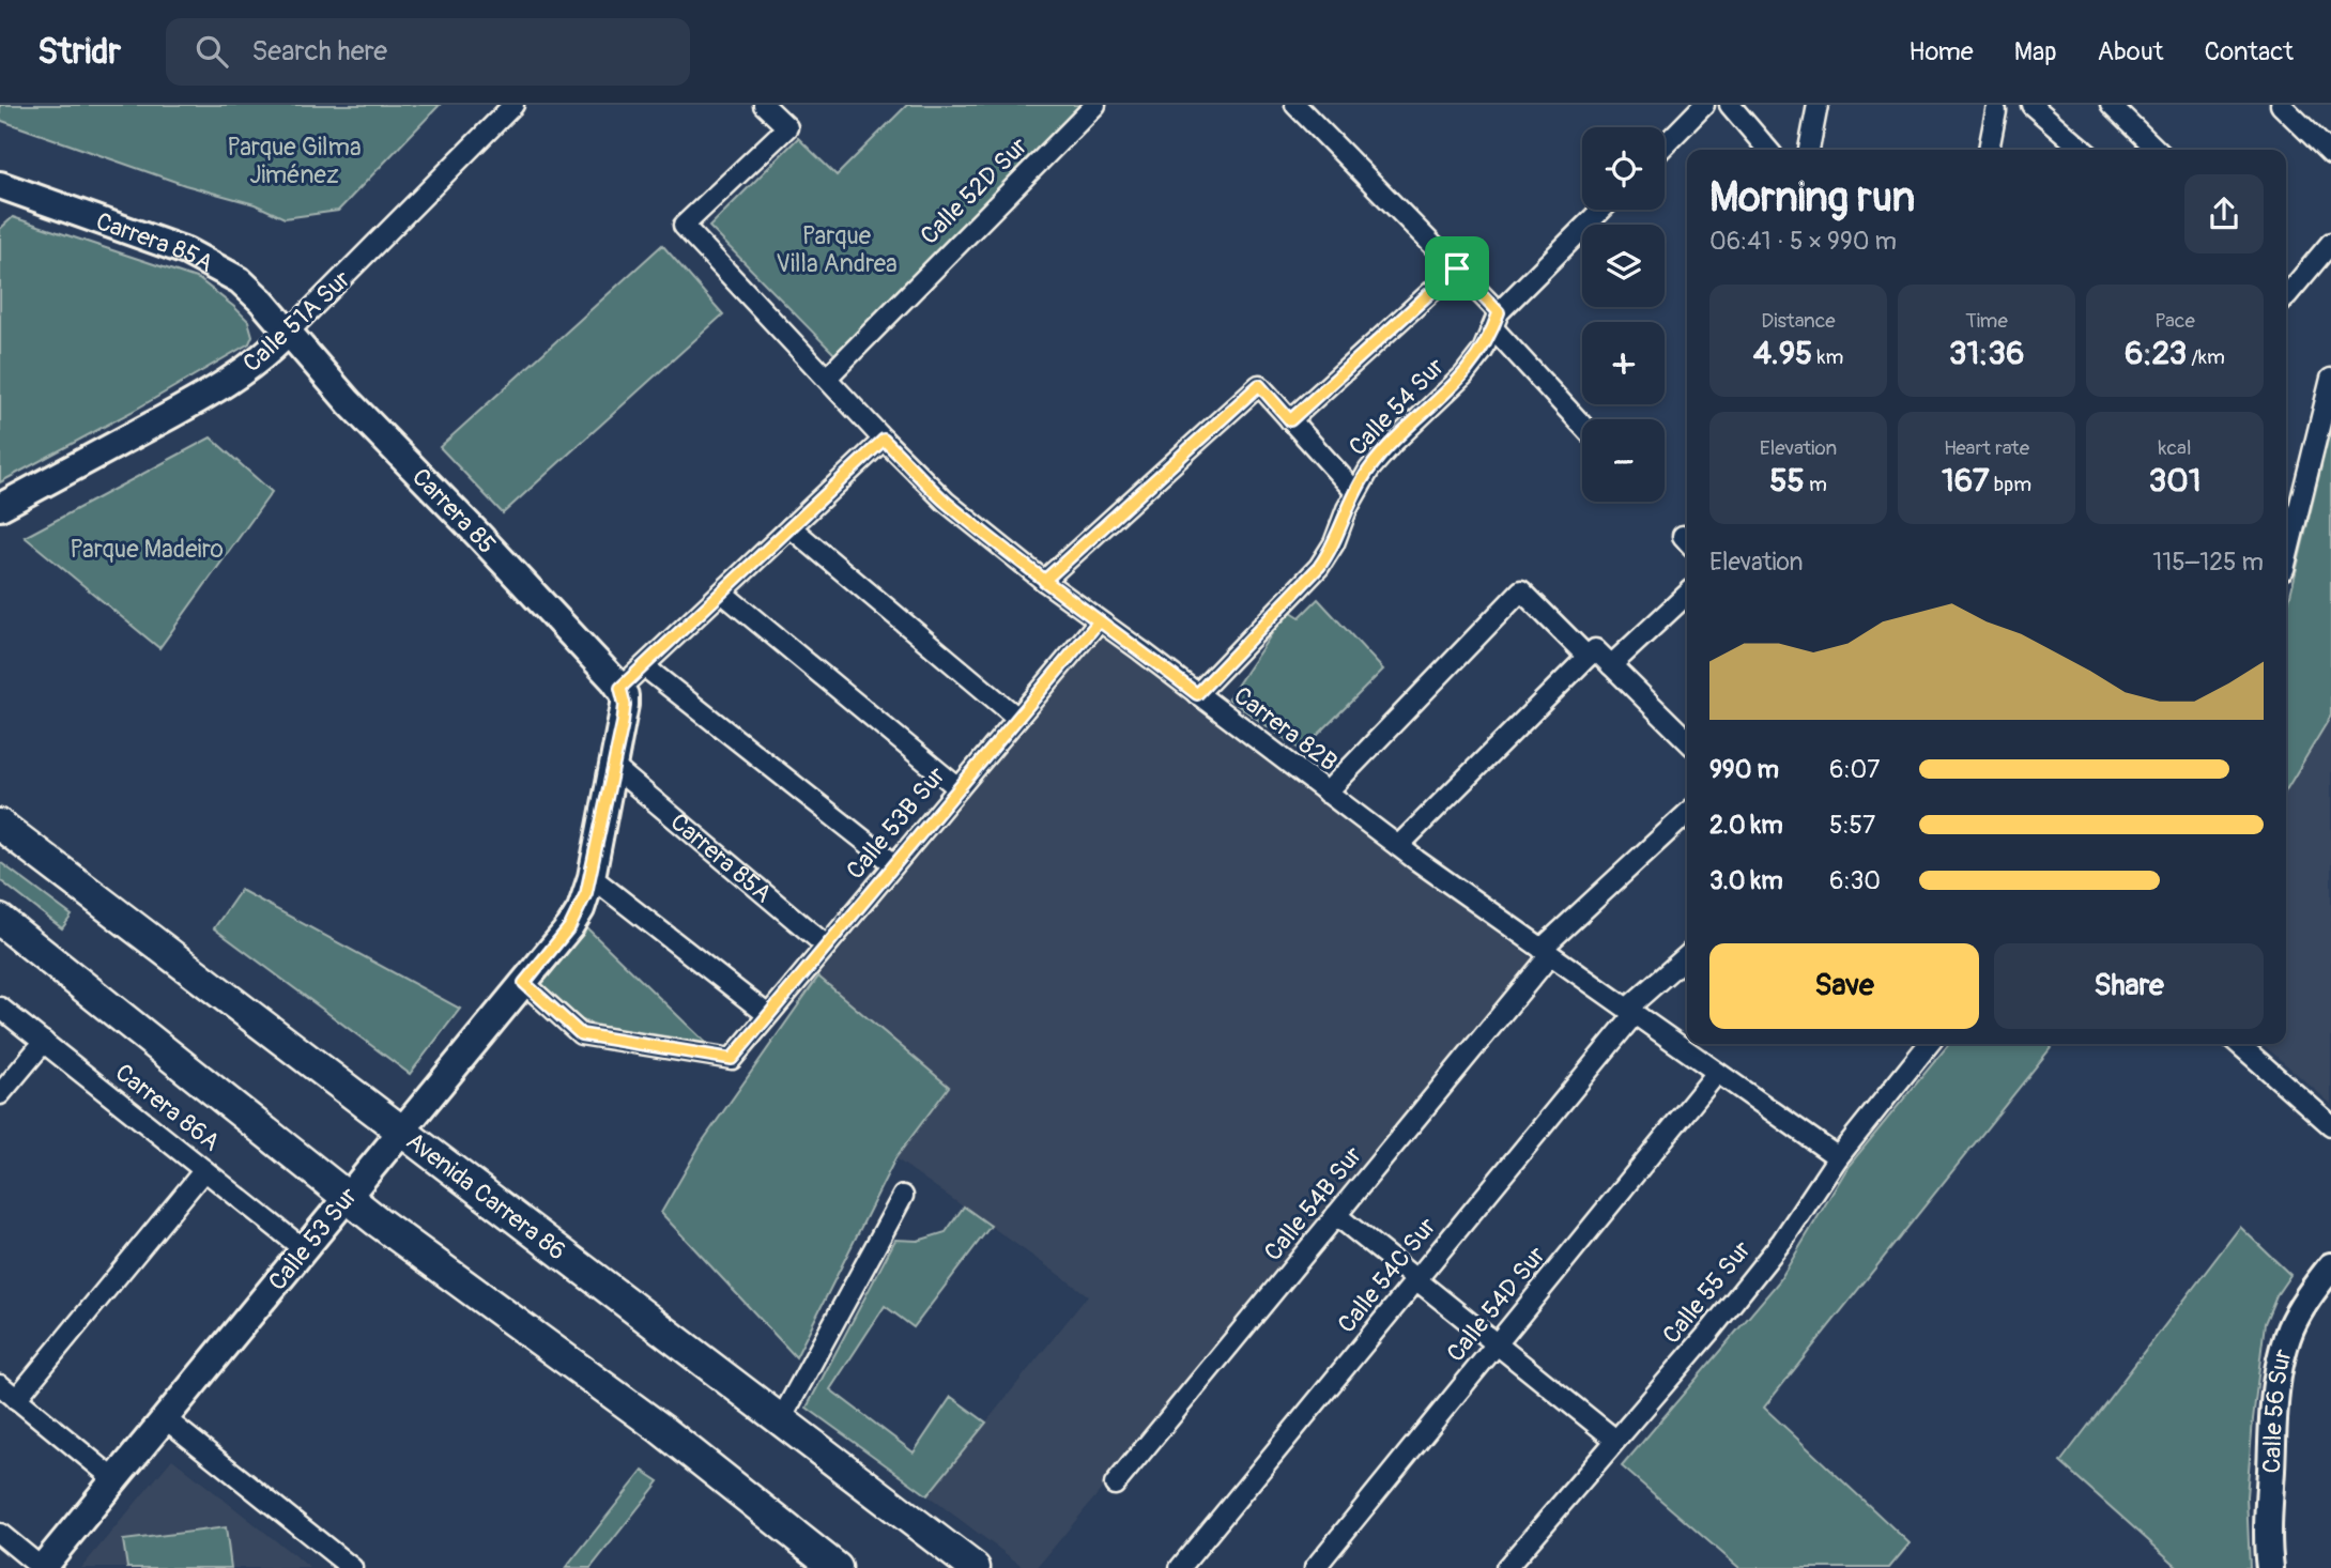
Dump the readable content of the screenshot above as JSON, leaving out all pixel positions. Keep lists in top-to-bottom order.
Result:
{
  "streets": {
    "main road": ["Avenida Carrera 86"],
    "street": [
      "Calle 52D Sur",
      "Carrera 85A",
      "Calle 51A Sur",
      "Calle 54 Sur",
      "Carrera 85",
      "Carrera 82B",
      "Calle 53B Sur",
      "Carrera 86A",
      "Calle 54B Sur",
      "Calle 53 Sur",
      "Calle 54C Sur",
      "Calle 55 Sur",
      "Calle 54D Sur",
      "Calle 56 Sur"
    ]
  },
  "crossings": [
    ["Calle 52D Sur", "Carrera 82B"],
    ["Carrera 85A", "Calle 51A Sur"],
    ["Carrera 85A", "Carrera 85"],
    ["Carrera 85A", "Calle 53B Sur"],
    ["Carrera 85A", "Calle 53 Sur"],
    ["Calle 51A Sur", "Carrera 85"],
    ["Calle 54 Sur", "Carrera 82B"],
    ["Carrera 85", "Calle 53 Sur"],
    ["Carrera 82B", "Calle 53B Sur"],
    ["Carrera 82B", "Calle 54B Sur"],
    ["Carrera 82B", "Calle 54C Sur"],
    ["Carrera 82B", "Calle 55 Sur"],
    ["Carrera 82B", "Calle 54D Sur"],
    ["Calle 53B Sur", "Calle 53 Sur"],
    ["Carrera 86A", "Calle 53 Sur"],
    ["Avenida Carrera 86", "Calle 53 Sur"]
  ],
  "parks": ["Parque Gilma Jiménez", "Parque Villa Andrea", "Parque Madeiro"],
  "page": {
    "header": "Stridr",
    "search": "Search here",
    "nav": [
      "Home",
      "Map",
      "About",
      "Contact"
    ],
    "map_buttons": ["+", "−"],
    "heading": ["Morning run", "06:41 · 5 × 990 m"],
    "stats": [
      ["Distance", "4.95 km"],
      ["Time", "31:36"],
      ["Pace", "6:23 /km"],
      ["Elevation", "55 m"],
      ["Heart rate", "167 bpm"],
      ["kcal", "301"]
    ],
    "chart": ["Elevation", "115–125 m"],
    "list": [
      {
        "name": "990 m",
        "note": "6:07"
      },
      {
        "name": "2.0 km",
        "note": "5:57"
      },
      {
        "name": "3.0 km",
        "note": "6:30"
      }
    ],
    "buttons": ["Save", "Share"]
  }
}
